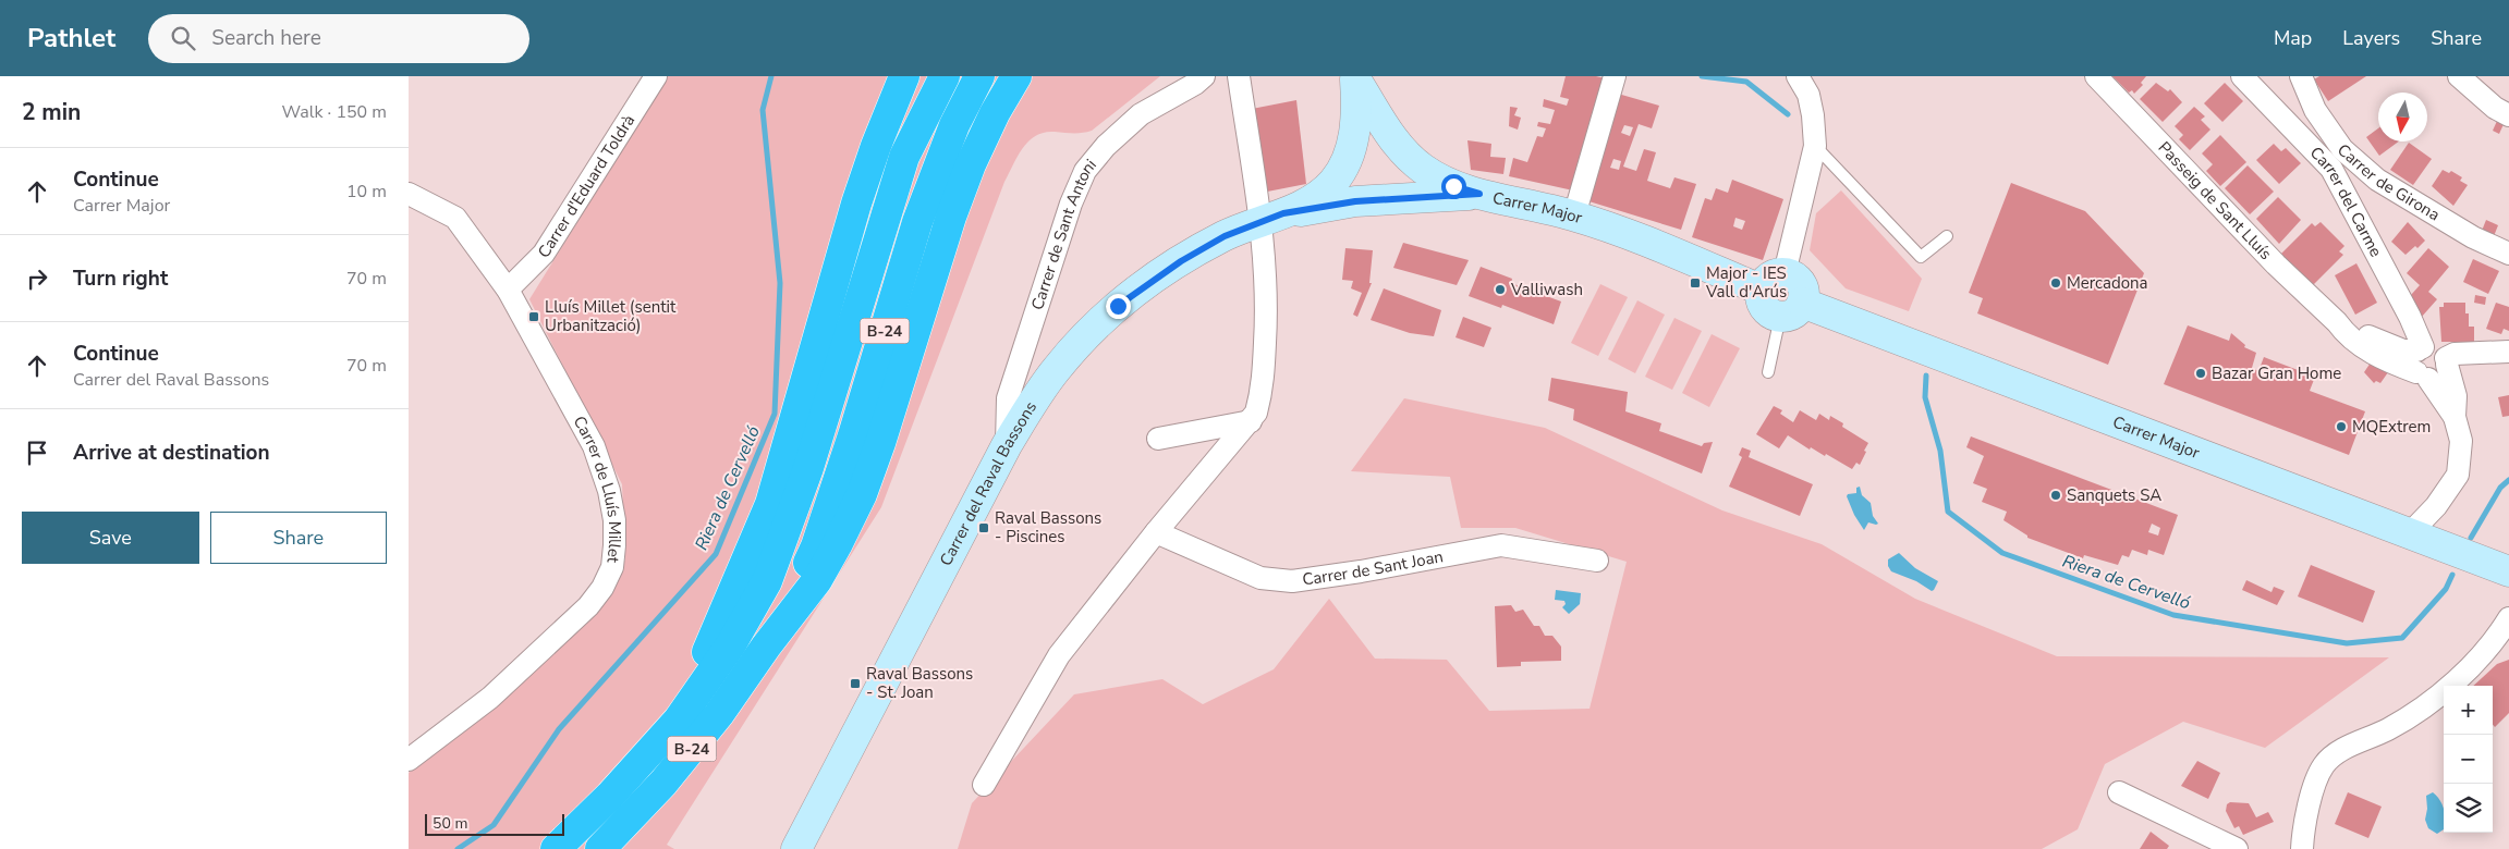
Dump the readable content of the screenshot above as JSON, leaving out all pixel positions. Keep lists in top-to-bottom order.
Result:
{
  "streets": {
    "highway": ["B-24"],
    "street": [
      "Carrer de Girona",
      "Carrer d'Eduard Toldrà",
      "Passeig de Sant Lluís",
      "Carrer del Carme",
      "Carrer Major",
      "Carrer de Sant Antoni",
      "Carrer del Raval Bassons",
      "Carrer de Lluís Millet",
      "Carrer de Sant Joan"
    ]
  },
  "crossings": [
    ["Carrer d'Eduard Toldrà", "Carrer de Lluís Millet"],
    ["Passeig de Sant Lluís", "Carrer del Carme"],
    ["Carrer de Sant Antoni", "Carrer del Raval Bassons"]
  ],
  "water": ["Riera de Cervelló"],
  "places": {
    "transit": [
      "Major - IES Vall d'Arús",
      "Lluís Millet (sentit Urbanització)",
      "Raval Bassons - Piscines",
      "Raval Bassons - St. Joan"
    ],
    "other": [
      "Mercadona",
      "Valliwash",
      "Bazar Gran Home",
      "MQExtrem",
      "Sanquets SA"
    ]
  },
  "scale_bar": "50 m",
  "north": "bottom",
  "page": {
    "header": "Pathlet",
    "search": "Search here",
    "nav": ["Map", "Layers", "Share"],
    "heading": ["2 min", "Walk · 150 m"],
    "list": [
      ["Continue", "Carrer Major", "10 m"],
      ["Turn right", "70 m"],
      ["Continue", "Carrer del Raval Bassons", "70 m"],
      "Arrive at destination"
    ],
    "buttons": ["Save", "Share"],
    "map_buttons": ["+", "−"],
    "scale": "50 m"
  }
}
